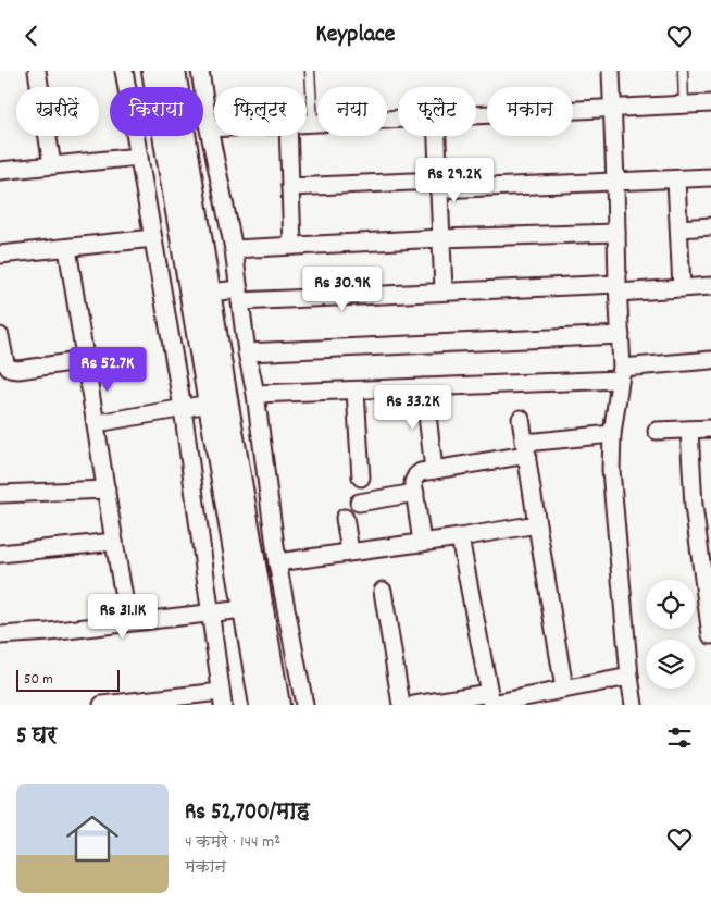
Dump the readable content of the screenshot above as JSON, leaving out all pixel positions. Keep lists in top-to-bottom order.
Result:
{
  "scale_bar": "50 m",
  "page": {
    "header": "Keyplace",
    "chip": [
      "खरीदें",
      "किराया",
      "फ़िल्टर",
      "नया",
      "फ़्लैट",
      "मकान"
    ],
    "price": [
      "Rs 29.2K",
      "Rs 30.9K",
      "Rs 52.7K",
      "Rs 33.2K",
      "Rs 31.1K"
    ],
    "scale": "50 m",
    "heading": "5 घर",
    "list": [
      {
        "name": "Rs 52,700/माह",
        "note": "4 कमरे · 144 m² · मकान"
      }
    ]
  }
}
